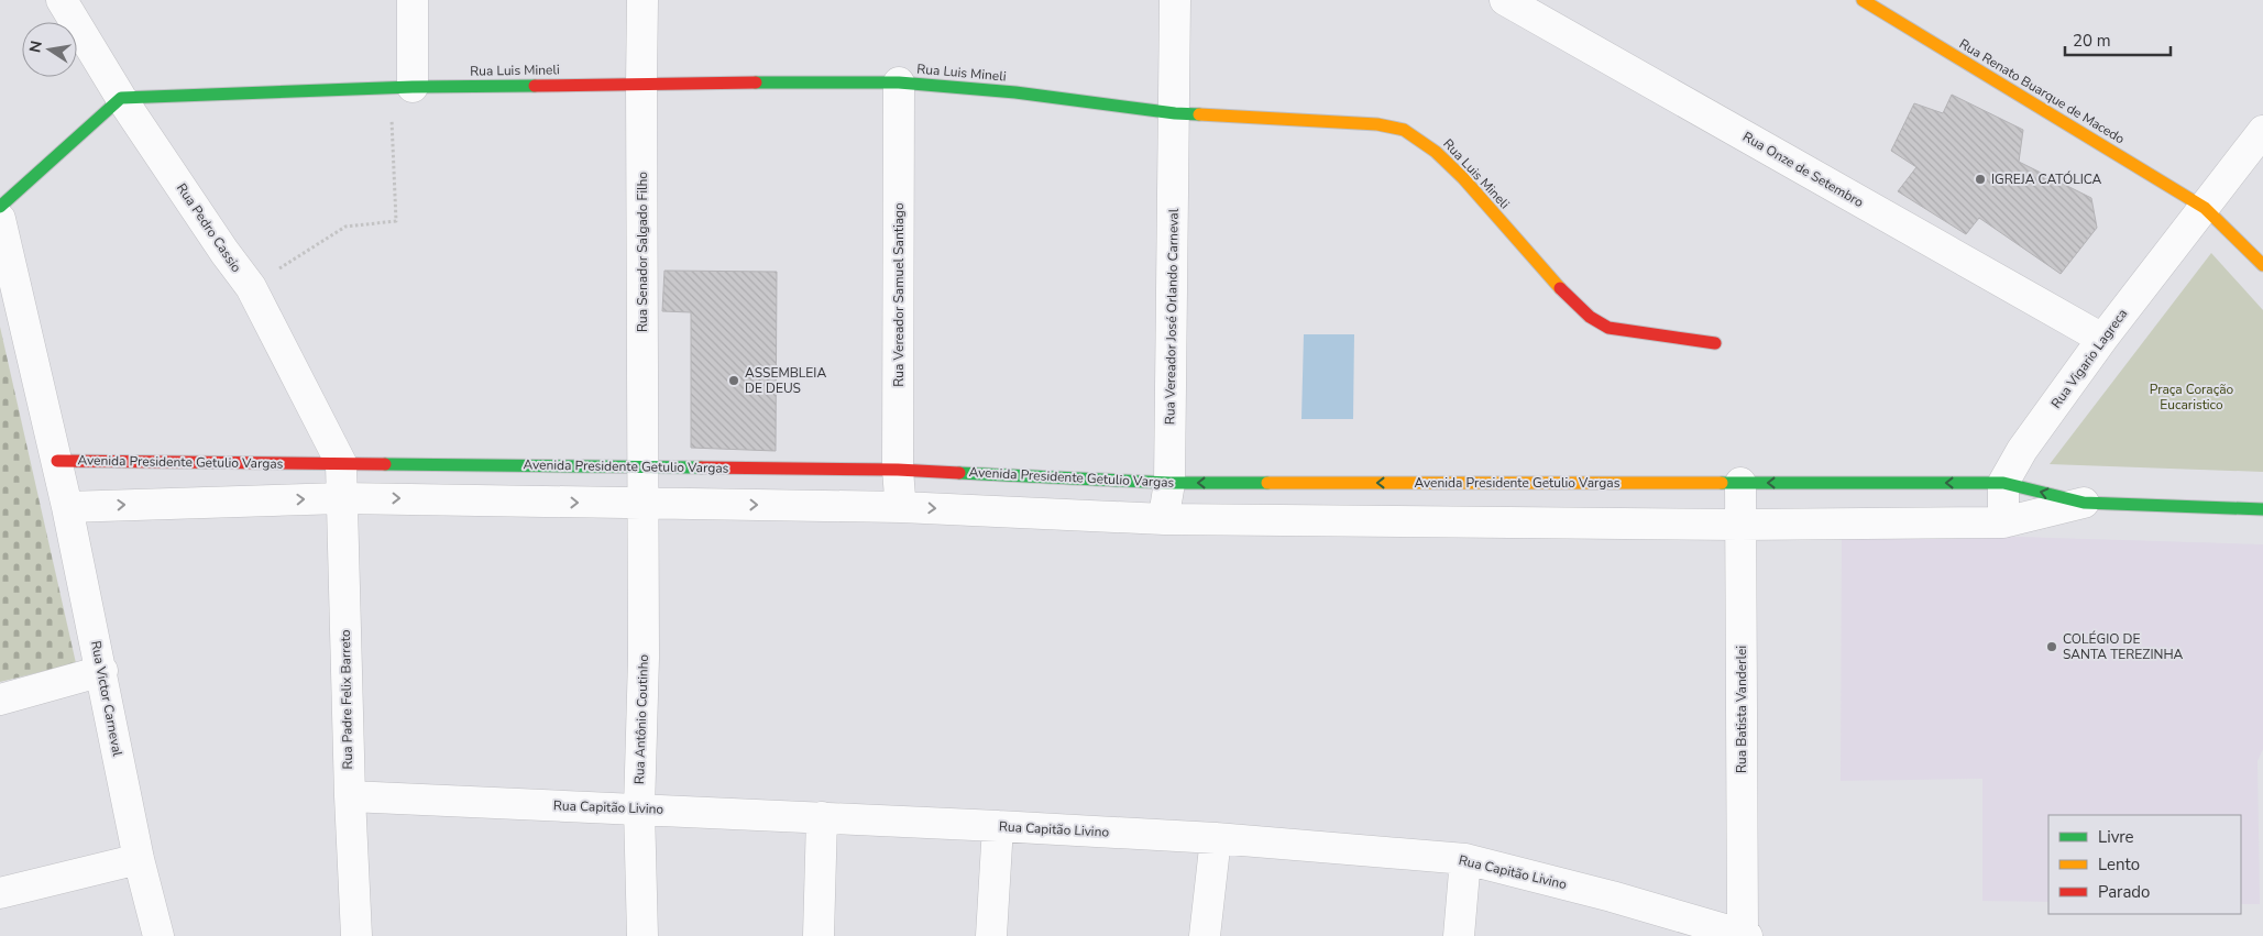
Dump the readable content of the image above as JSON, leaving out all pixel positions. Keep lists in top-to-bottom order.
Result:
{
  "streets": {
    "street": [
      "Rua Luis Mineli",
      "Rua Renato Buarque de Macedo",
      "Rua Onze de Setembro",
      "Rua Pedro Cassio",
      "Rua Senador Salgado Filho",
      "Rua Vereador Samuel Santiago",
      "Rua Vereador José Orlando Carneval",
      "Rua Vigario Lagreca",
      "Avenida Presidente Getulio Vargas",
      "Rua Victor Carneval",
      "Rua Padre Felix Barreto",
      "Rua Batista Vanderlei",
      "Rua Antônio Coutinho",
      "Rua Capitão Livino"
    ]
  },
  "crossings": [
    ["Rua Luis Mineli", "Rua Pedro Cassio"],
    ["Rua Luis Mineli", "Rua Senador Salgado Filho"],
    ["Rua Luis Mineli", "Rua Vereador Samuel Santiago"],
    ["Rua Luis Mineli", "Rua Vereador José Orlando Carneval"],
    ["Rua Renato Buarque de Macedo", "Rua Vigario Lagreca"],
    ["Rua Onze de Setembro", "Rua Vigario Lagreca"],
    ["Rua Pedro Cassio", "Avenida Presidente Getulio Vargas"],
    ["Rua Pedro Cassio", "Rua Padre Felix Barreto"],
    ["Rua Senador Salgado Filho", "Avenida Presidente Getulio Vargas"],
    ["Rua Senador Salgado Filho", "Rua Antônio Coutinho"],
    ["Rua Vereador Samuel Santiago", "Avenida Presidente Getulio Vargas"],
    ["Rua Vereador José Orlando Carneval", "Avenida Presidente Getulio Vargas"],
    ["Rua Vigario Lagreca", "Avenida Presidente Getulio Vargas"],
    ["Avenida Presidente Getulio Vargas", "Rua Victor Carneval"],
    ["Avenida Presidente Getulio Vargas", "Rua Padre Felix Barreto"],
    ["Avenida Presidente Getulio Vargas", "Rua Batista Vanderlei"],
    ["Avenida Presidente Getulio Vargas", "Rua Antônio Coutinho"],
    ["Rua Padre Felix Barreto", "Rua Capitão Livino"],
    ["Rua Batista Vanderlei", "Rua Capitão Livino"],
    ["Rua Antônio Coutinho", "Rua Capitão Livino"]
  ],
  "parks": ["Praça Coração Eucaristico"],
  "places": ["IGREJA CATÓLICA", "ASSEMBLEIA DE DEUS", "COLÉGIO DE SANTA TEREZINHA"],
  "legend": ["Livre", "Lento", "Parado"],
  "scale_bar": "20 m",
  "north": "left"
}
